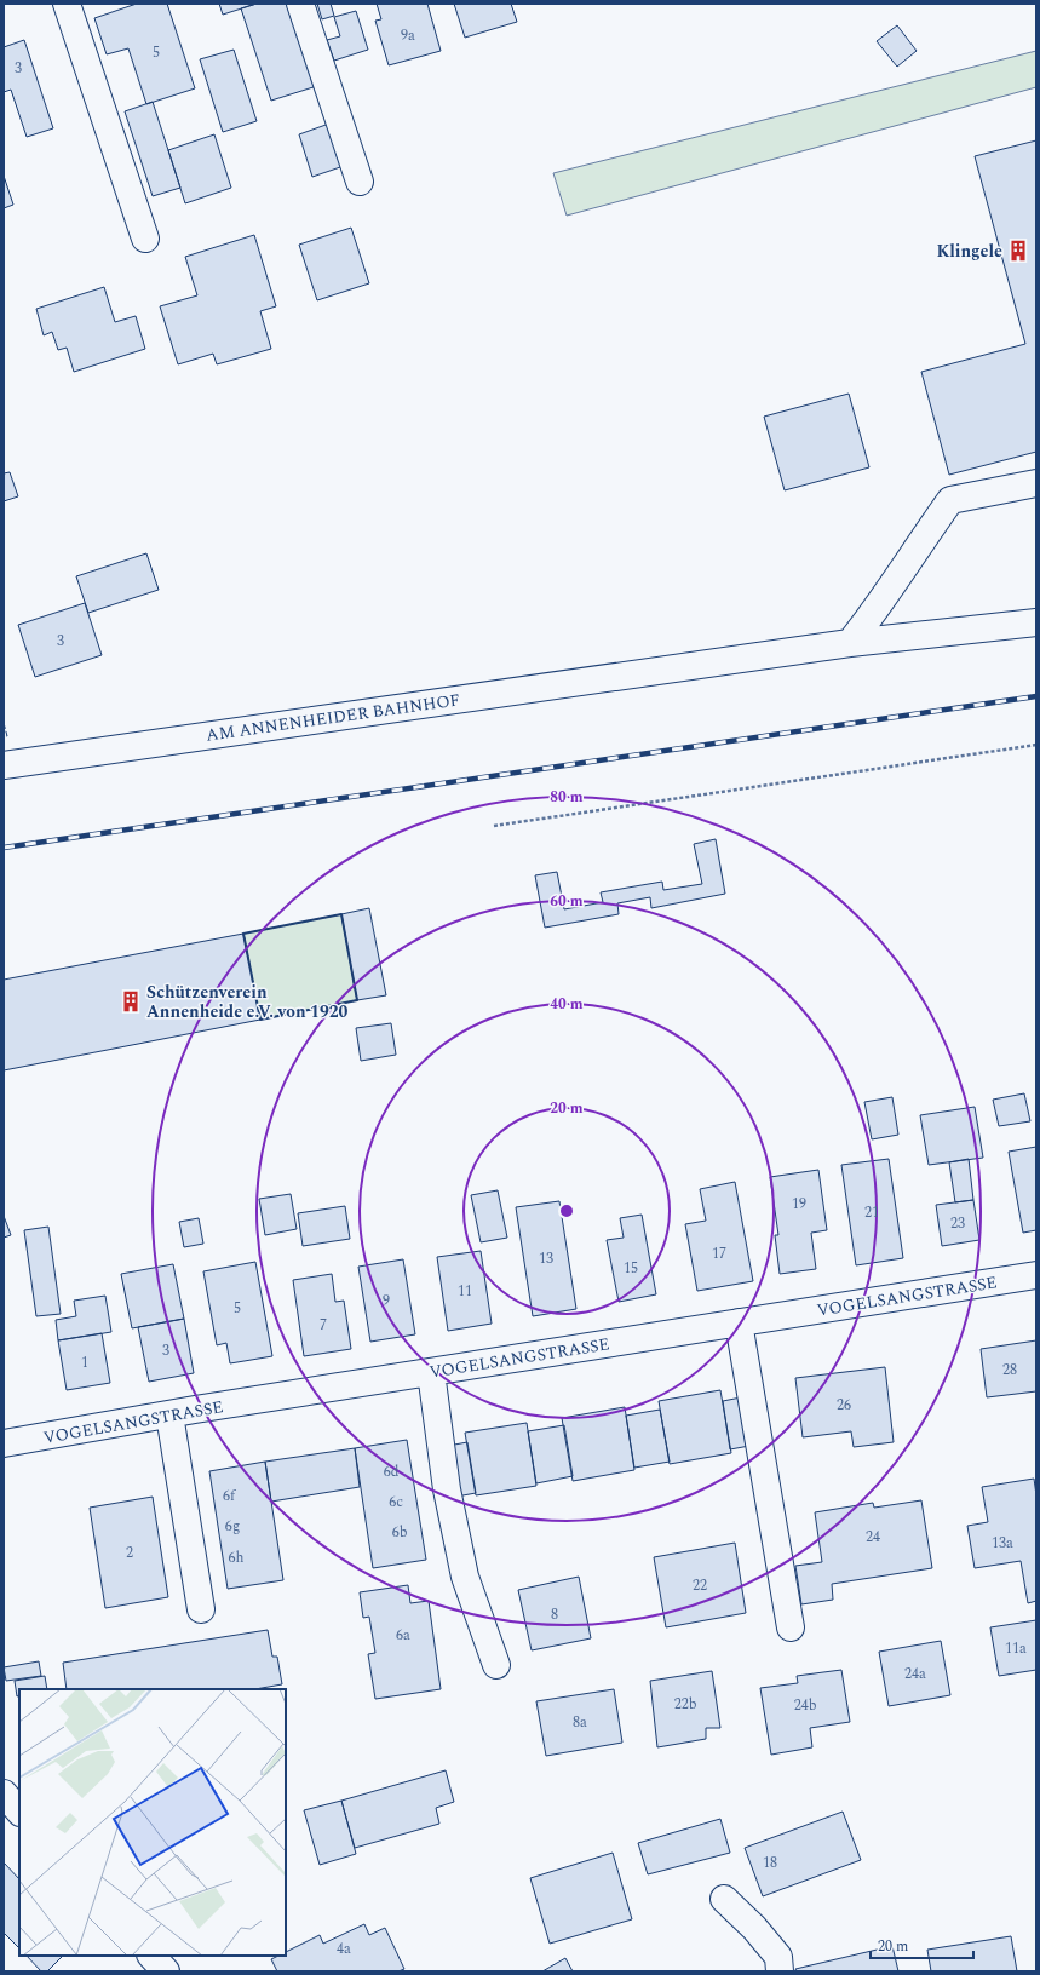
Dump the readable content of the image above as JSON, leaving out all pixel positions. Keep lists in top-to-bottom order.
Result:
{
  "streets": {
    "street": ["AM ANNENHEIDER BAHNHOF", "VOGELSANGSTRASSE"]
  },
  "places": {
    "building": ["Klingele", "Schützenverein Annenheide e.V. von 1920"]
  },
  "house_numbers": [
    "9a",
    "5",
    "3",
    "3",
    "19",
    "21",
    "23",
    "17",
    "13",
    "15",
    "11",
    "9",
    "5",
    "7",
    "3",
    "1",
    "28",
    "26",
    "6d",
    "6f",
    "6c",
    "6g",
    "6b",
    "24",
    "13a",
    "2",
    "6h",
    "22",
    "8",
    "6a",
    "11a",
    "24a",
    "22b",
    "24b",
    "8a",
    "18",
    "4a"
  ],
  "scale_bar": "20 m",
  "rings": [
    "80 m",
    "60 m",
    "40 m",
    "20 m"
  ]
}
